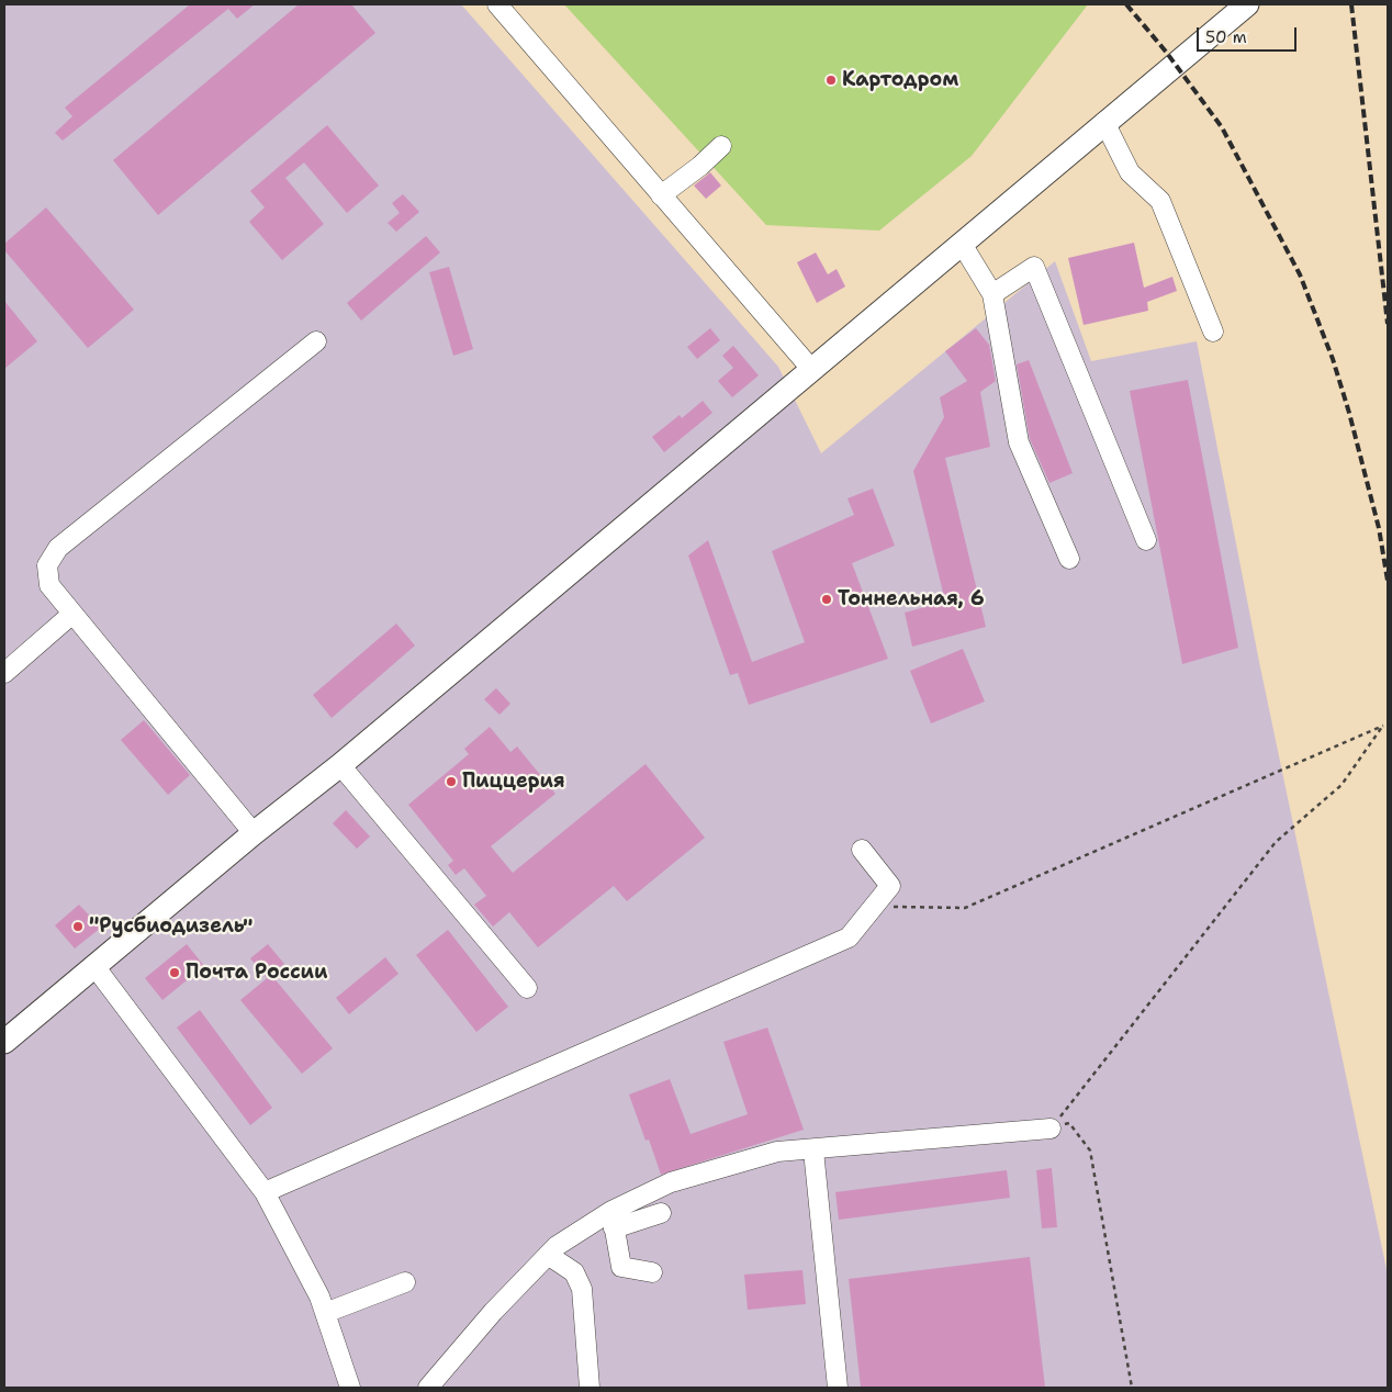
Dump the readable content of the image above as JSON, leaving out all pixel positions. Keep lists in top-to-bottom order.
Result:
{
  "places": [
    "Картодром",
    "Тоннельная, 6",
    "Пиццерия",
    "\"Русбиодизель\"",
    "Почта России"
  ],
  "scale_bar": "50 m"
}
